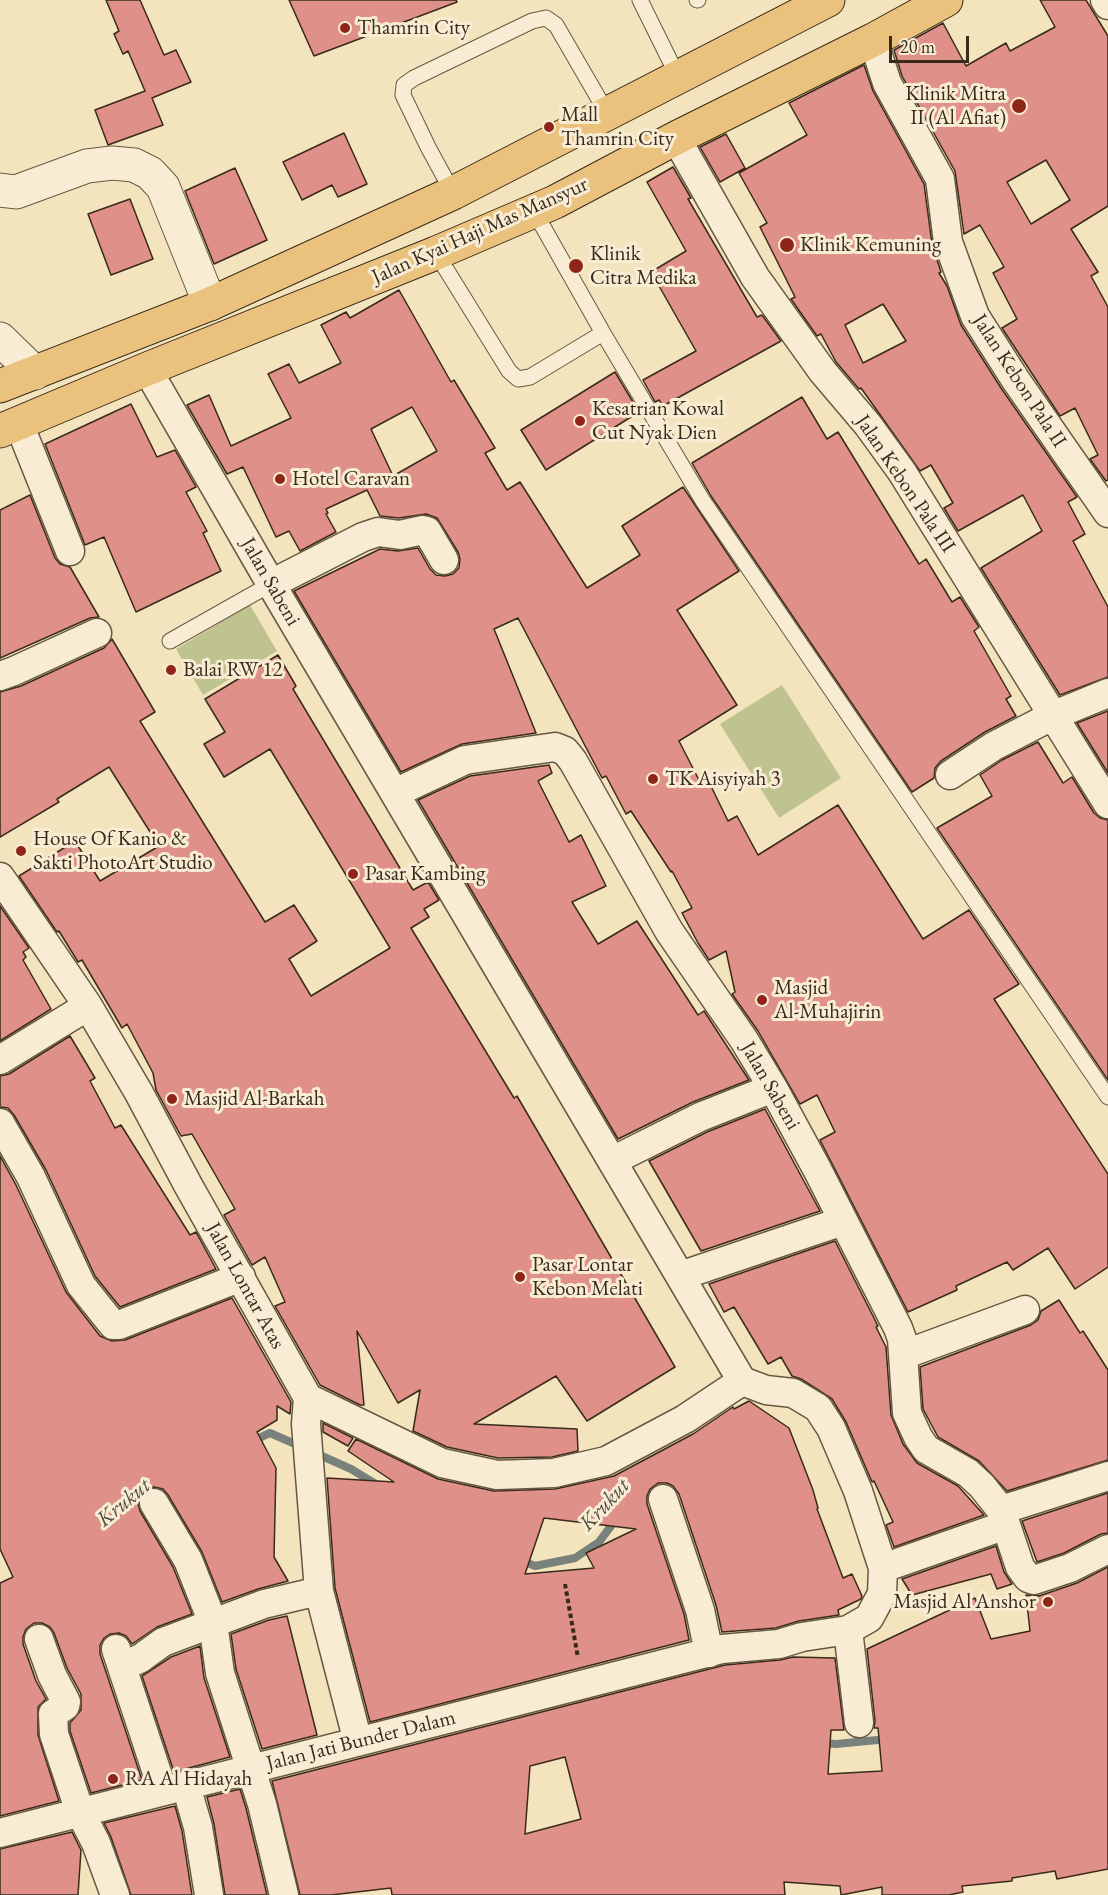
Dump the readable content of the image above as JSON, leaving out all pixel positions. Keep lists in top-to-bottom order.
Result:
{
  "streets": {
    "main road": ["Jalan Kyai Haji Mas Mansyur"],
    "street": [
      "Jalan Kebon Pala II",
      "Jalan Kebon Pala III",
      "Jalan Sabeni",
      "Jalan Lontar Atas",
      "Jalan Jati Bunder Dalam"
    ]
  },
  "crossings": [
    ["Jalan Kyai Haji Mas Mansyur", "Jalan Kebon Pala II"],
    ["Jalan Kyai Haji Mas Mansyur", "Jalan Kebon Pala III"],
    ["Jalan Kyai Haji Mas Mansyur", "Jalan Sabeni"],
    ["Jalan Lontar Atas", "Jalan Jati Bunder Dalam"]
  ],
  "water": ["Krukut"],
  "places": [
    "Thamrin City",
    "Klinik Mitra II (Al Afiat)",
    "Mall Thamrin City",
    "Klinik Kemuning",
    "Klinik Citra Medika",
    "Kesatrian Kowal Cut Nyak Dien",
    "Hotel Caravan",
    "Balai RW 12",
    "TK Aisyiyah 3",
    "House Of Kanio & Sakti PhotoArt Studio",
    "Pasar Kambing",
    "Masjid Al-Muhajirin",
    "Masjid Al-Barkah",
    "Pasar Lontar Kebon Melati",
    "Masjid Al Anshor",
    "RA Al Hidayah"
  ],
  "scale_bar": "20 m"
}
